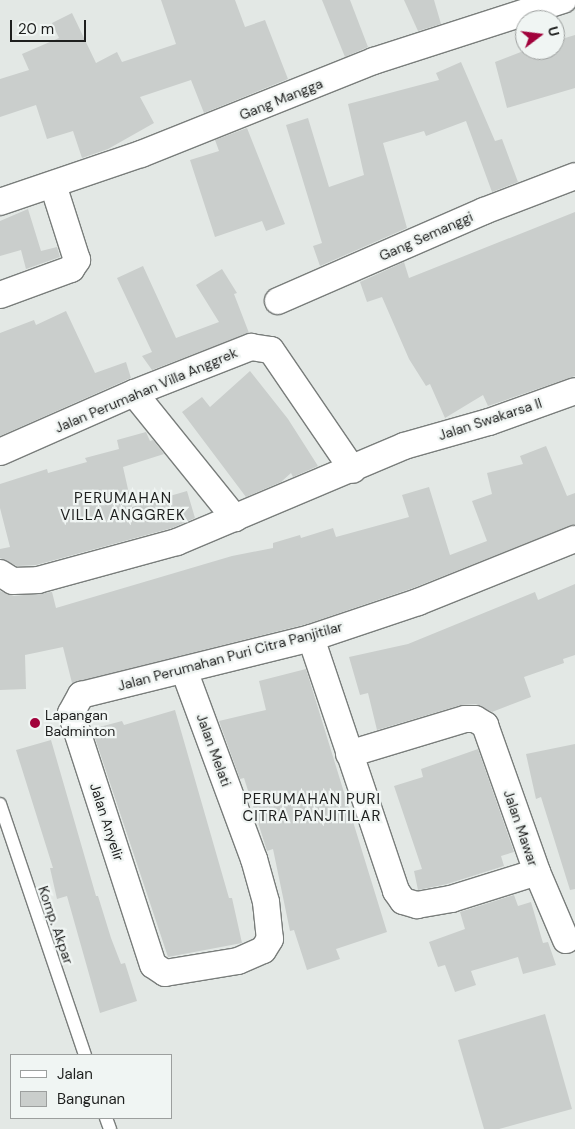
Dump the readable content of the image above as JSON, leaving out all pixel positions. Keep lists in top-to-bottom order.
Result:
{
  "streets": {
    "street": [
      "Gang Mangga",
      "Gang Semanggi",
      "Jalan Perumahan Villa Anggrek",
      "Jalan Swakarsa II",
      "Jalan Perumahan Puri Citra Panjitilar",
      "Jalan Melati",
      "Jalan Anyelir",
      "Jalan Mawar"
    ],
    "lane": ["Komp. Akpar"]
  },
  "crossings": [
    ["Jalan Perumahan Villa Anggrek", "Jalan Swakarsa II"],
    ["Jalan Perumahan Puri Citra Panjitilar", "Jalan Melati"],
    ["Jalan Perumahan Puri Citra Panjitilar", "Jalan Anyelir"],
    ["Jalan Perumahan Puri Citra Panjitilar", "Jalan Mawar"],
    ["Jalan Melati", "Jalan Anyelir"]
  ],
  "districts": ["PERUMAHAN VILLA ANGGREK", "PERUMAHAN PURI CITRA PANJITILAR"],
  "places": ["Lapangan Badminton"],
  "legend": ["Jalan", "Bangunan"],
  "scale_bar": "20 m",
  "north": "right"
}
